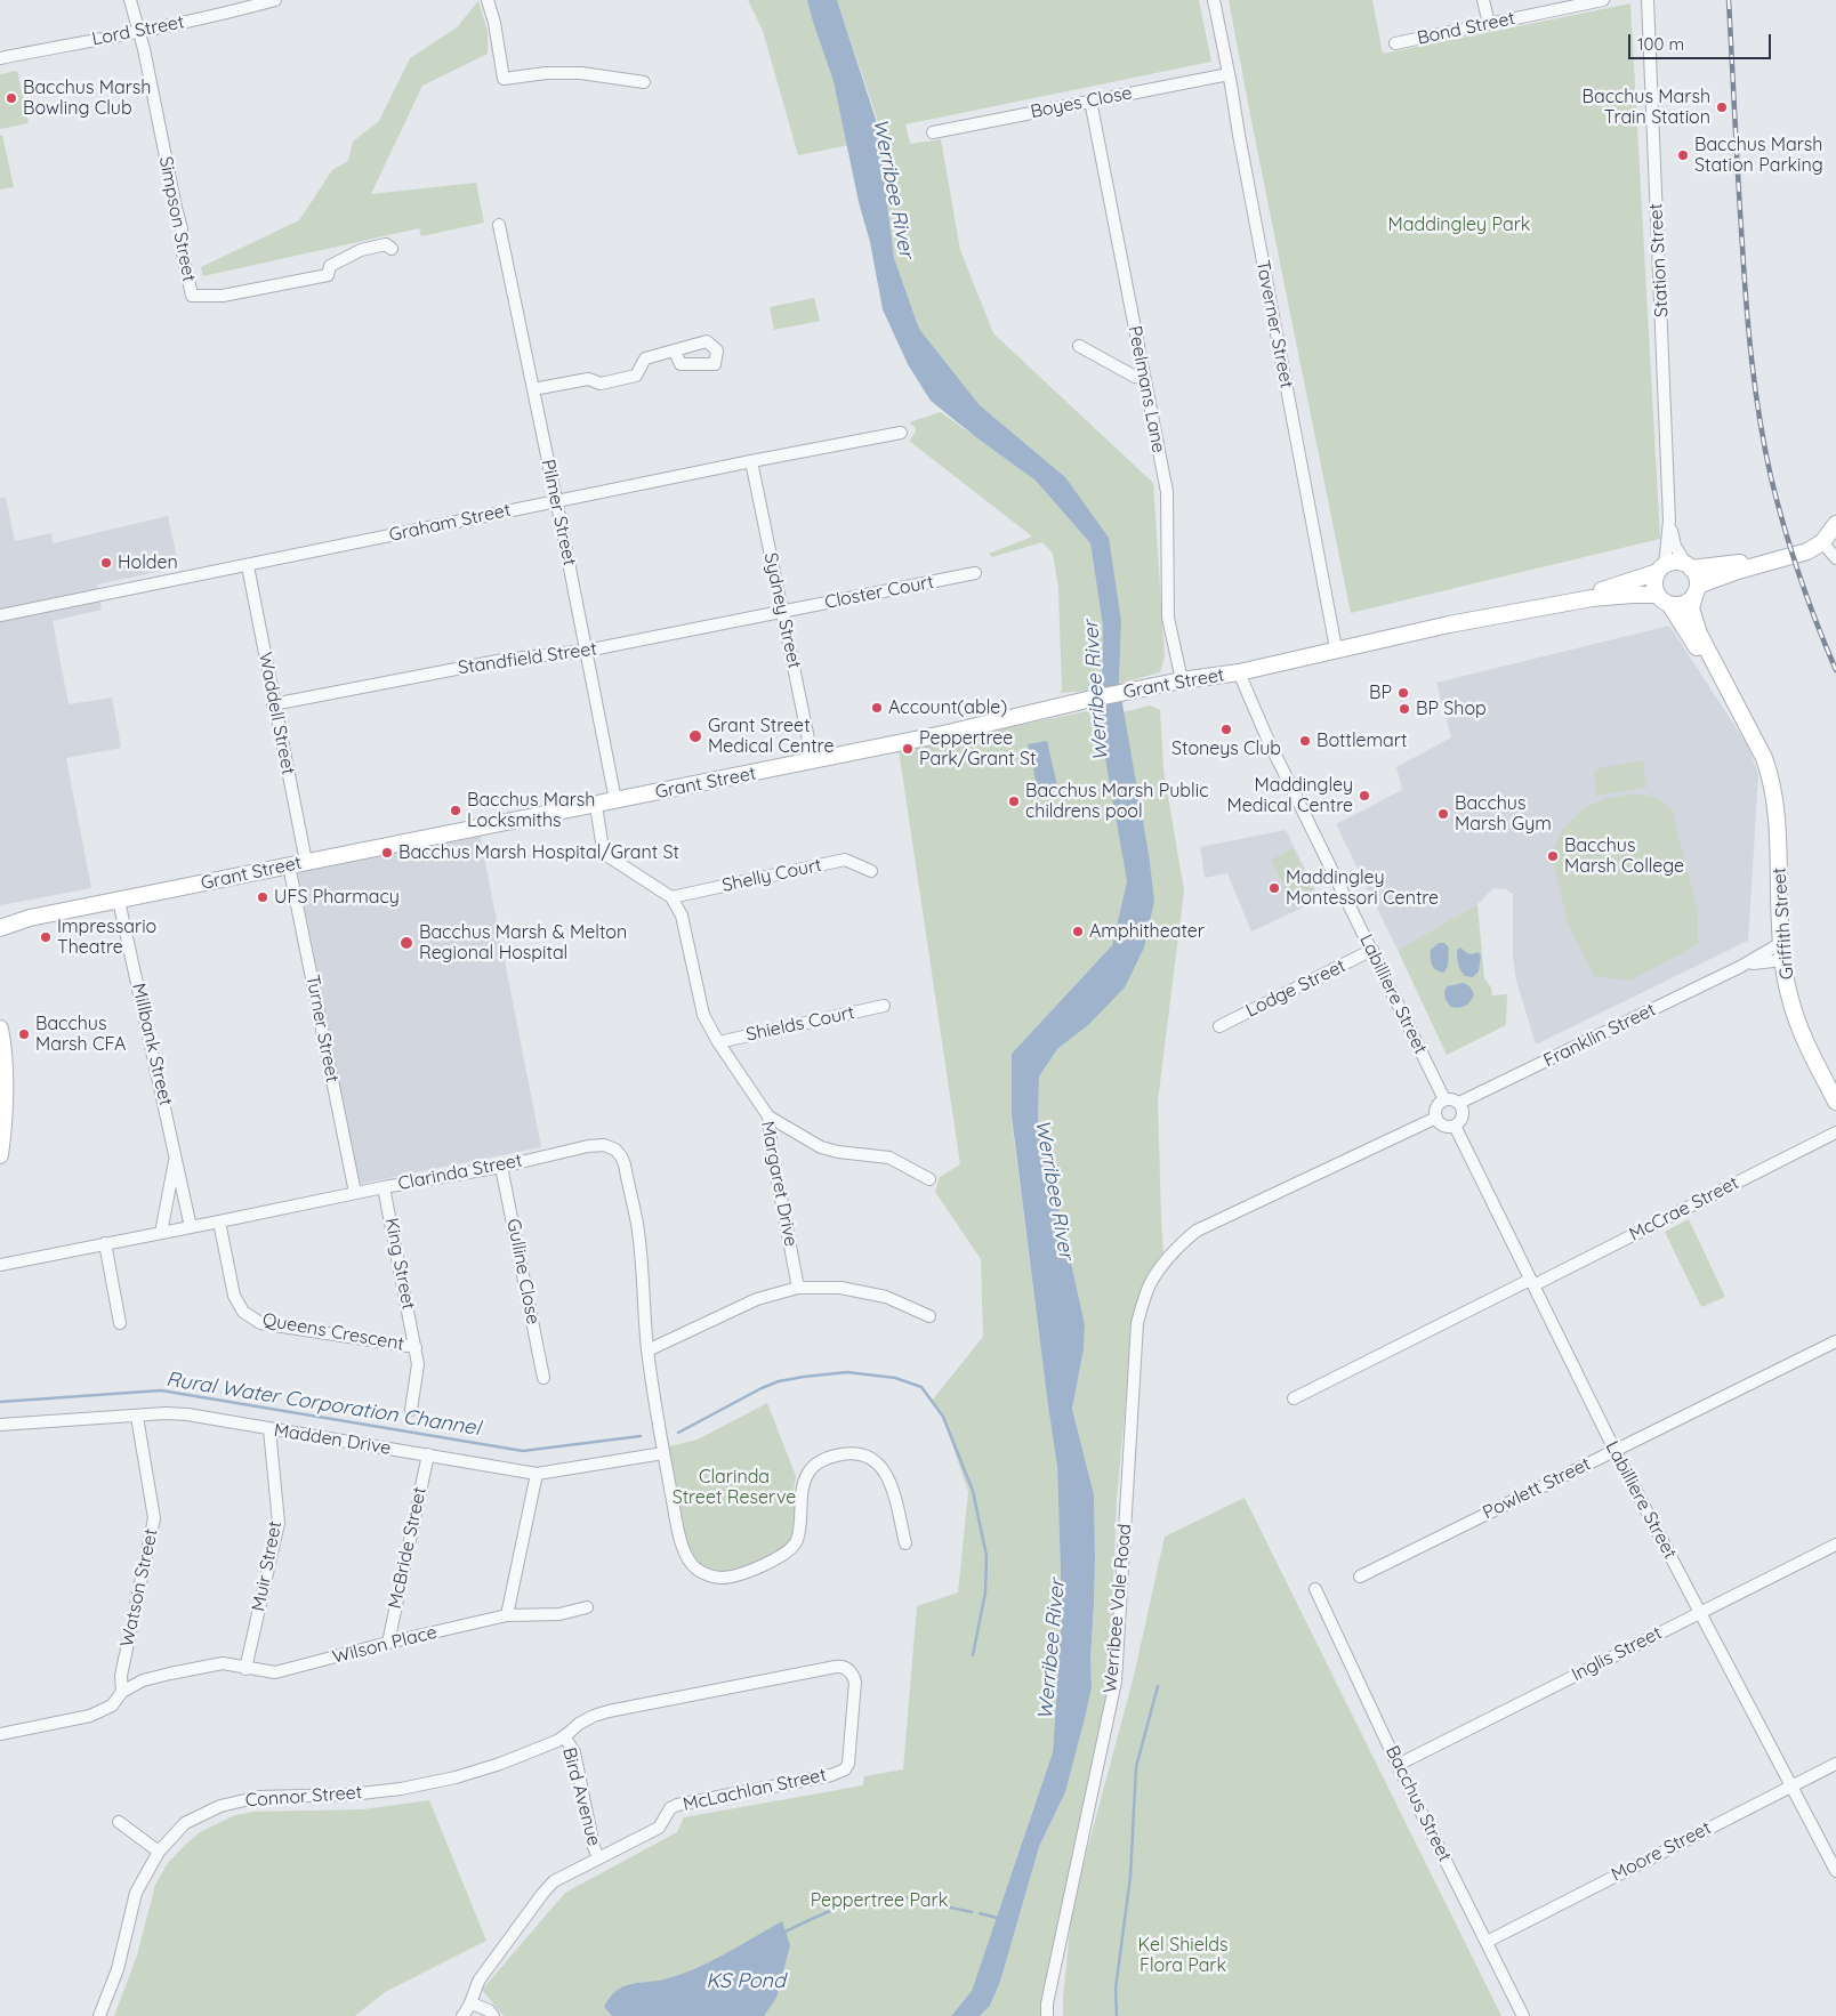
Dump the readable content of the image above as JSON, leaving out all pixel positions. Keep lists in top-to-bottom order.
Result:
{
  "streets": {
    "main road": ["Grant Street", "Griffith Street"],
    "street": [
      "Bond Street",
      "Lord Street",
      "Boyes Close",
      "Simpson Street",
      "Station Street",
      "Taverner Street",
      "Peelmans Lane",
      "Pilmer Street",
      "Graham Street",
      "Closter Court",
      "Sydney Street",
      "Standfield Street",
      "Waddell Street",
      "Shelly Court",
      "Lodge Street",
      "Labilliere Street",
      "Shields Court",
      "Turner Street",
      "Franklin Street",
      "Millbank Street",
      "Clarinda Street",
      "Margaret Drive",
      "McCrae Street",
      "King Street",
      "Gulline Close",
      "Queens Crescent",
      "Madden Drive",
      "Powlett Street",
      "McBride Street",
      "Muir Street",
      "Watson Street",
      "Werribee Vale Road",
      "Wilson Place",
      "Inglis Street",
      "McLachlan Street",
      "Connor Street",
      "Bird Avenue",
      "Bacchus Street",
      "Moore Street"
    ]
  },
  "crossings": [
    ["Lord Street", "Simpson Street"],
    ["Boyes Close", "Taverner Street"],
    ["Boyes Close", "Peelmans Lane"],
    ["Station Street", "Grant Street"],
    ["Station Street", "Griffith Street"],
    ["Taverner Street", "Grant Street"],
    ["Peelmans Lane", "Grant Street"],
    ["Pilmer Street", "Graham Street"],
    ["Pilmer Street", "Standfield Street"],
    ["Pilmer Street", "Grant Street"],
    ["Graham Street", "Sydney Street"],
    ["Graham Street", "Waddell Street"],
    ["Closter Court", "Sydney Street"],
    ["Closter Court", "Standfield Street"],
    ["Sydney Street", "Standfield Street"],
    ["Sydney Street", "Grant Street"],
    ["Standfield Street", "Waddell Street"],
    ["Grant Street", "Waddell Street"],
    ["Grant Street", "Griffith Street"],
    ["Grant Street", "Labilliere Street"],
    ["Grant Street", "Turner Street"],
    ["Grant Street", "Millbank Street"],
    ["Shelly Court", "Margaret Drive"],
    ["Griffith Street", "Franklin Street"],
    ["Lodge Street", "Labilliere Street"],
    ["Labilliere Street", "Franklin Street"],
    ["Labilliere Street", "McCrae Street"],
    ["Labilliere Street", "Powlett Street"],
    ["Labilliere Street", "Werribee Vale Road"],
    ["Labilliere Street", "Inglis Street"],
    ["Labilliere Street", "Moore Street"],
    ["Shields Court", "Margaret Drive"],
    ["Turner Street", "Clarinda Street"],
    ["Franklin Street", "Werribee Vale Road"],
    ["Millbank Street", "Clarinda Street"],
    ["Clarinda Street", "King Street"],
    ["Clarinda Street", "Gulline Close"],
    ["Clarinda Street", "Queens Crescent"],
    ["Clarinda Street", "Madden Drive"],
    ["King Street", "Queens Crescent"],
    ["Madden Drive", "McBride Street"],
    ["Madden Drive", "Muir Street"],
    ["Madden Drive", "Watson Street"],
    ["McBride Street", "Wilson Place"],
    ["Muir Street", "Wilson Place"],
    ["Watson Street", "Wilson Place"],
    ["Inglis Street", "Bacchus Street"],
    ["McLachlan Street", "Connor Street"],
    ["McLachlan Street", "Bird Avenue"],
    ["Bacchus Street", "Moore Street"]
  ],
  "water": ["Werribee River", "Rural Water Corporation Channel", "KS Pond"],
  "parks": [
    "Maddingley Park",
    "Clarinda Street Reserve",
    "Peppertree Park",
    "Kel Shields Flora Park"
  ],
  "places": [
    "Bacchus Marsh Bowling Club",
    "Bacchus Marsh Train Station",
    "Bacchus Marsh Station Parking",
    "Holden",
    "BP",
    "Account(able)",
    "BP Shop",
    "Stoneys Club",
    "Grant Street Medical Centre",
    "Bottlemart",
    "Peppertree Park/Grant St",
    "Maddingley Medical Centre",
    "Bacchus Marsh Public childrens pool",
    "Bacchus Marsh Locksmiths",
    "Bacchus Marsh Gym",
    "Bacchus Marsh Hospital/Grant St",
    "Bacchus Marsh College",
    "Maddingley Montessori Centre",
    "UFS Pharmacy",
    "Amphitheater",
    "Impressario Theatre",
    "Bacchus Marsh & Melton Regional Hospital",
    "Bacchus Marsh CFA"
  ],
  "scale_bar": "100 m"
}
